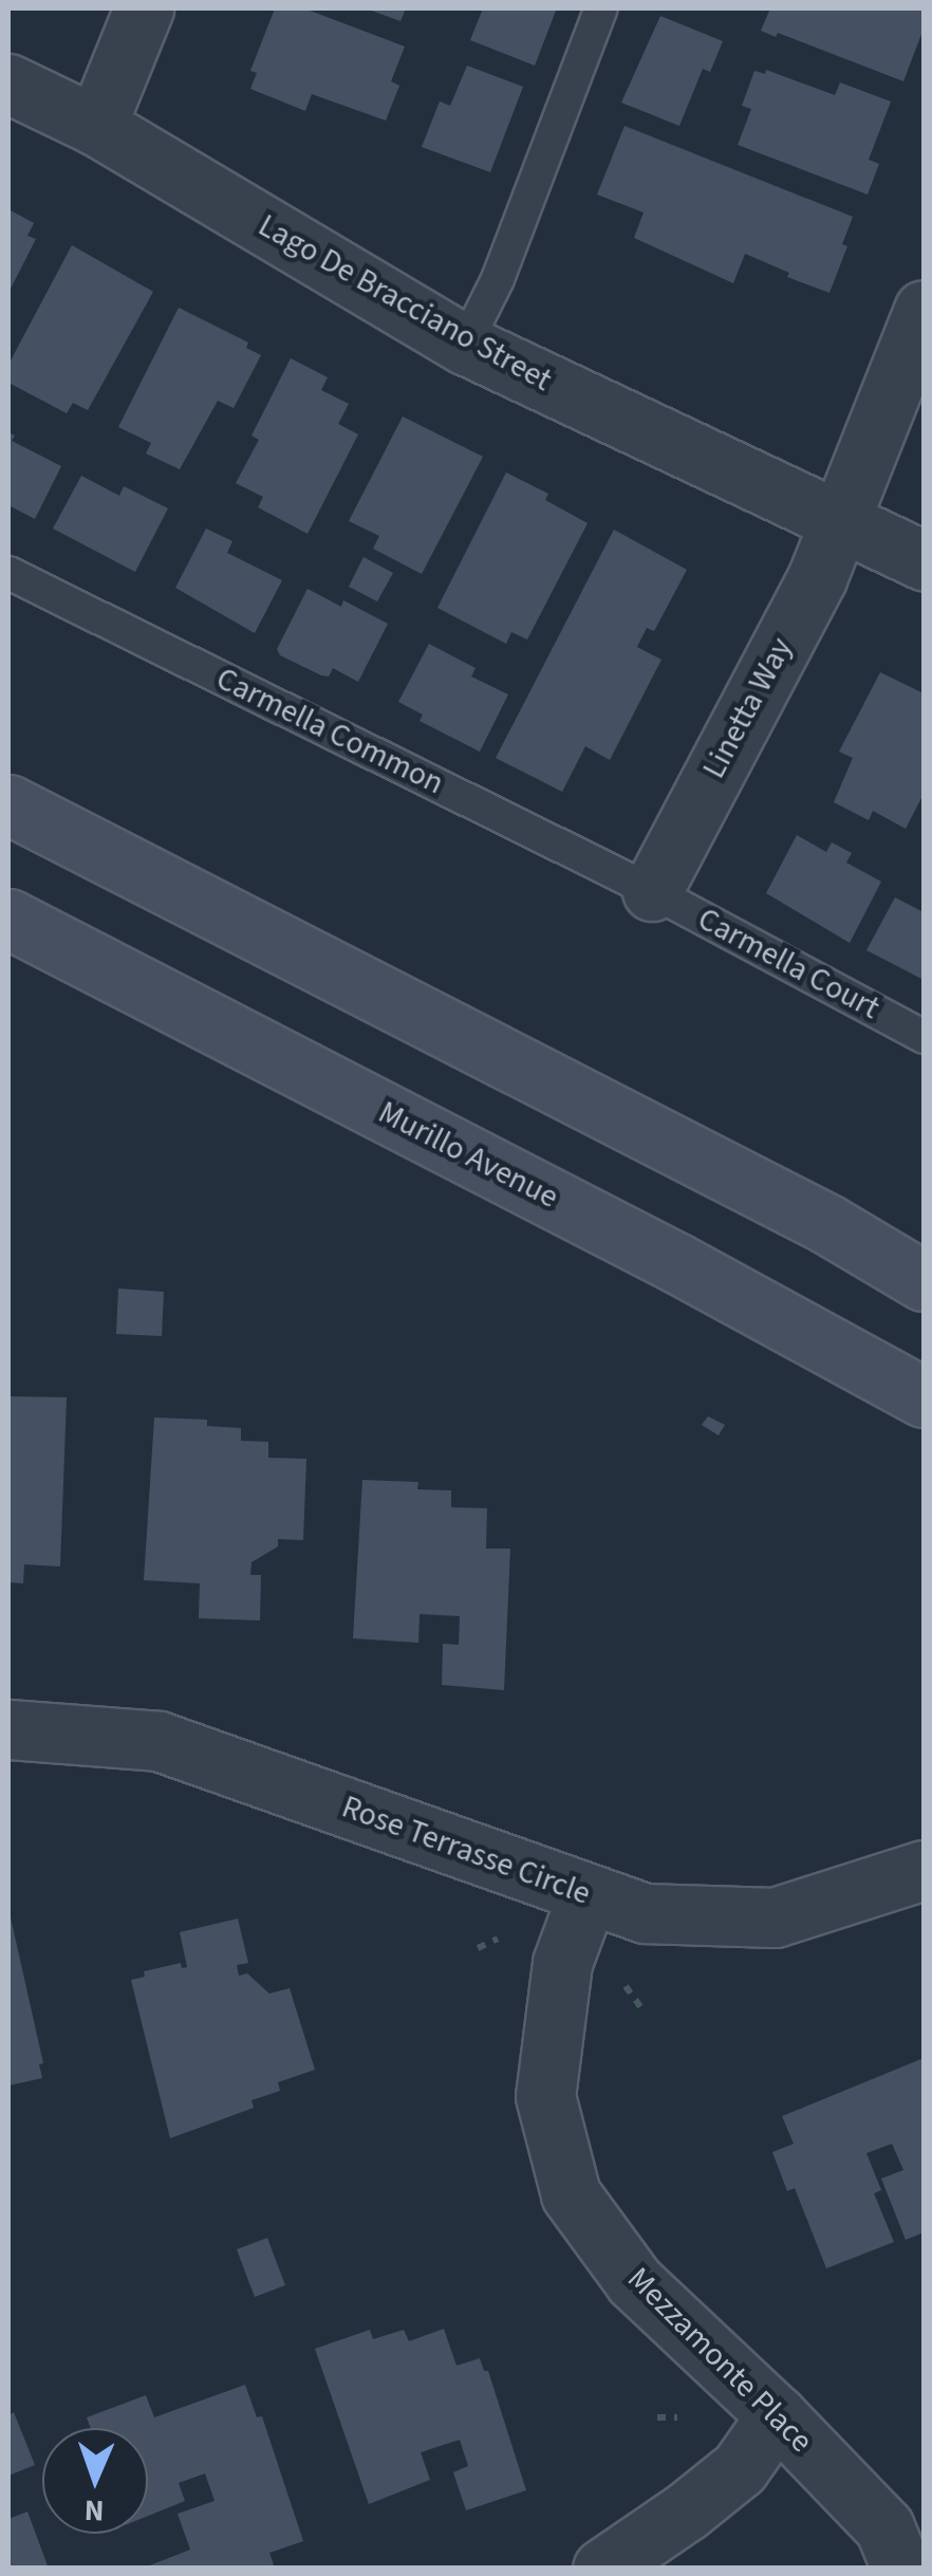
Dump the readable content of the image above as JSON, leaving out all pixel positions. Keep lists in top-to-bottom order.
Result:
{
  "streets": {
    "main road": ["Murillo Avenue"],
    "street": [
      "Lago De Bracciano Street",
      "Linetta Way",
      "Rose Terrasse Circle",
      "Mezzamonte Place"
    ],
    "lane": ["Carmella Common", "Carmella Court"]
  },
  "crossings": [
    ["Lago De Bracciano Street", "Linetta Way"],
    ["Linetta Way", "Carmella Common"],
    ["Linetta Way", "Carmella Court"],
    ["Carmella Common", "Carmella Court"],
    ["Rose Terrasse Circle", "Mezzamonte Place"]
  ],
  "north": "bottom"
}
